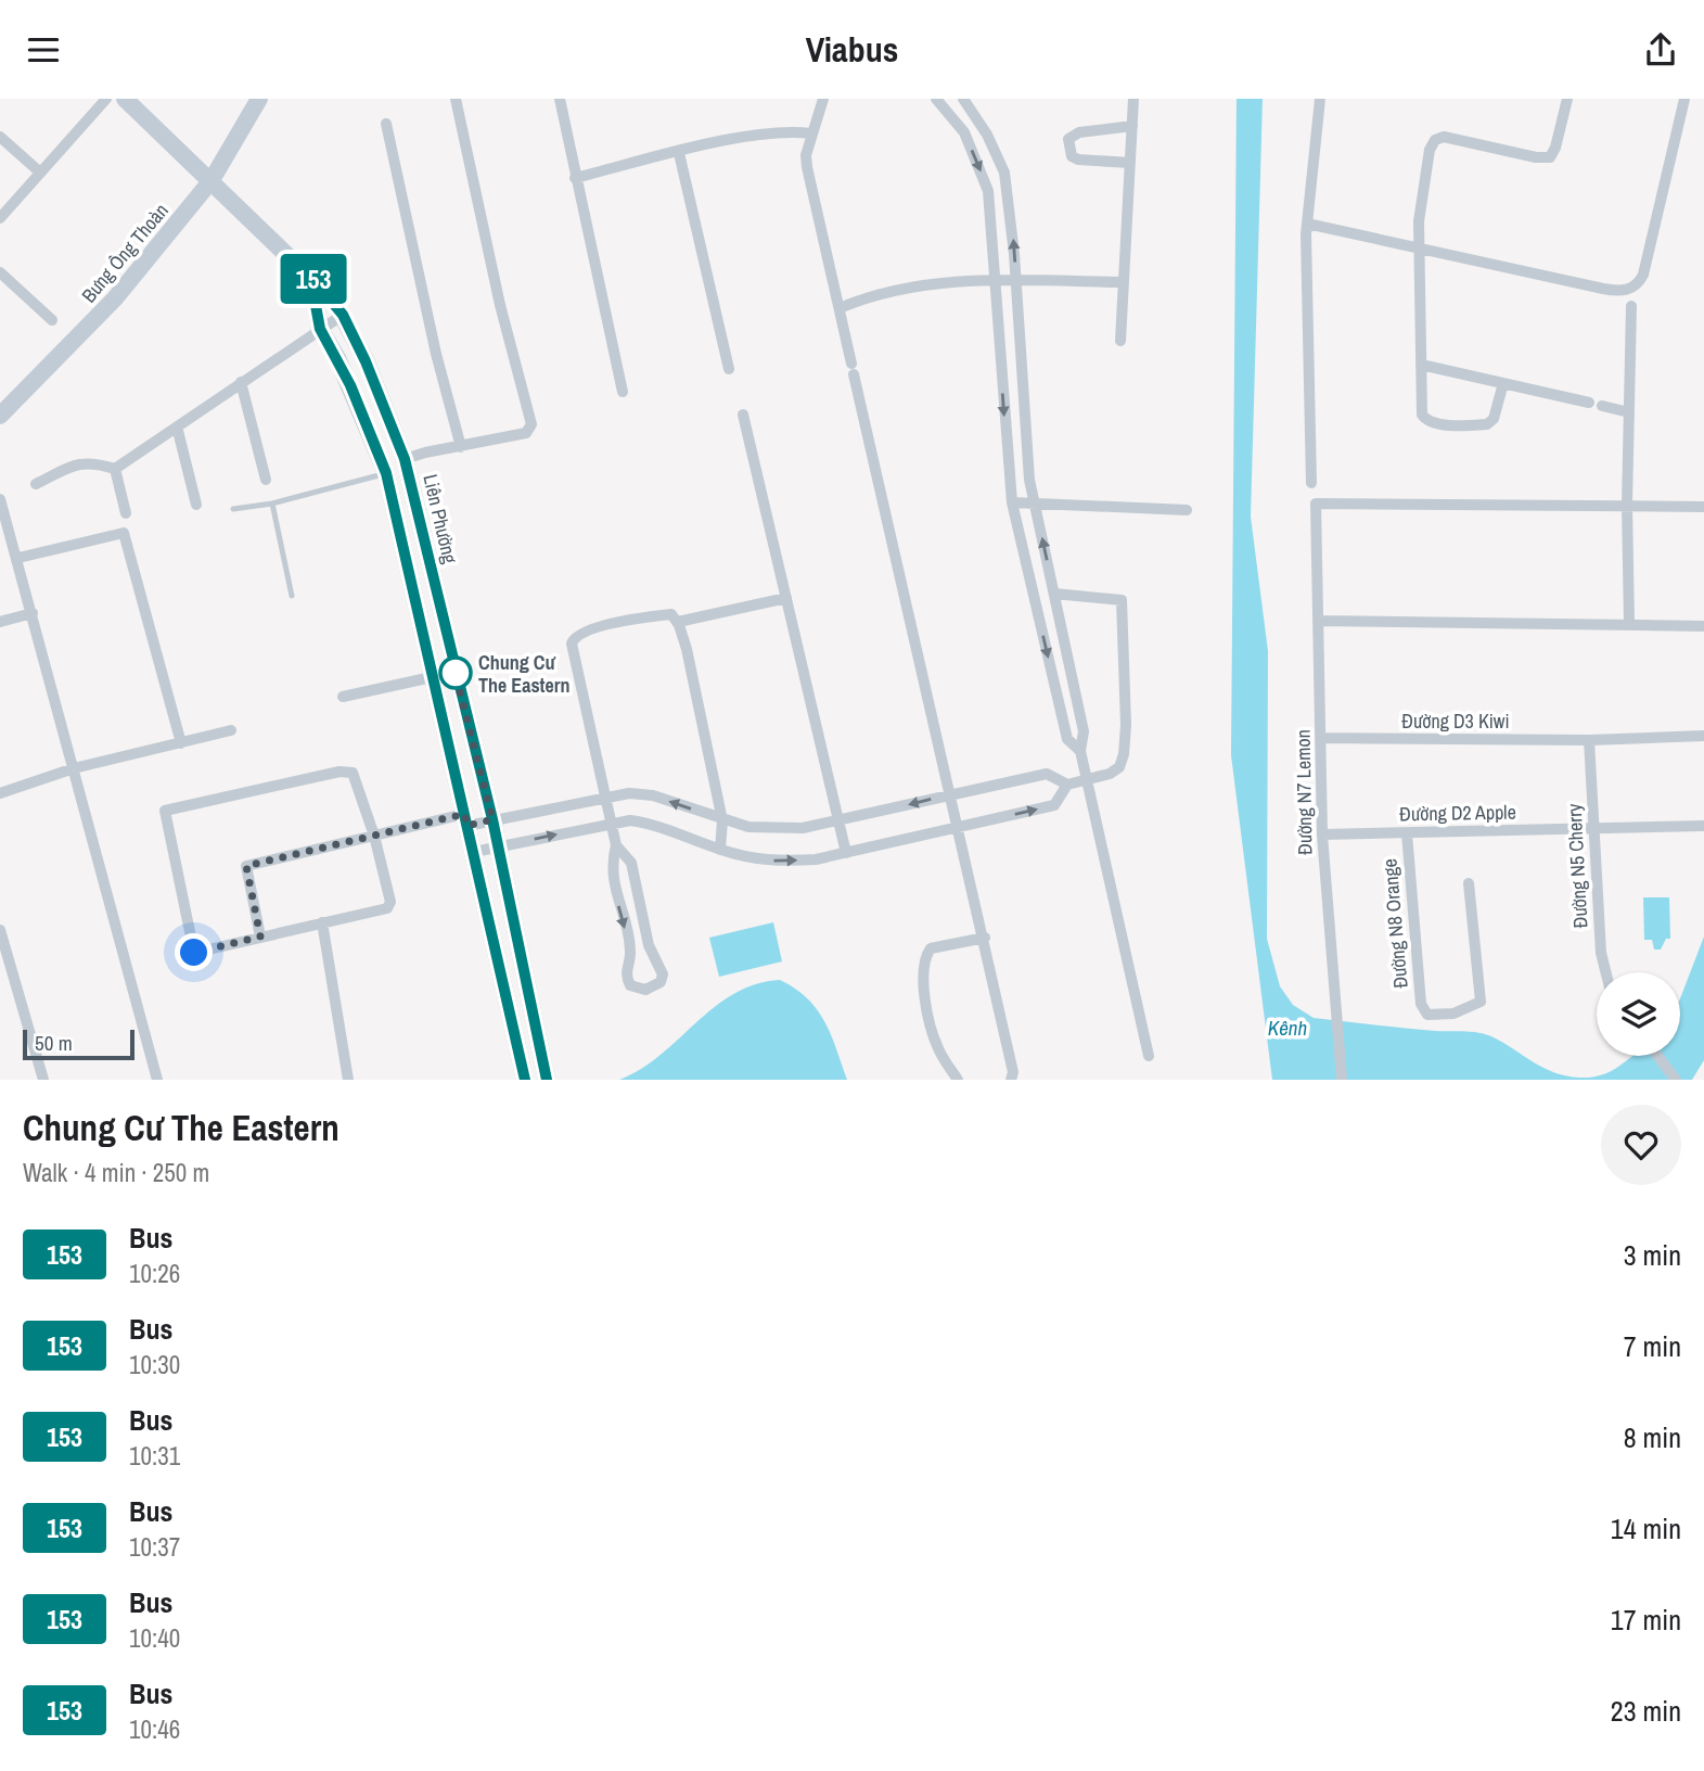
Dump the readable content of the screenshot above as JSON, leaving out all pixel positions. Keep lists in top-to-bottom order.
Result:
{
  "streets": {
    "street": [
      "Bưng Ông Thoàn",
      "Liên Phường",
      "Đường D3 Kiwi",
      "Đường N7 Lemon",
      "Đường D2 Apple",
      "Đường N5 Cherry",
      "Đường N8 Orange"
    ]
  },
  "crossings": [
    ["Bưng Ông Thoàn", "Liên Phường"],
    ["Đường D3 Kiwi", "Đường N7 Lemon"],
    ["Đường D3 Kiwi", "Đường N5 Cherry"],
    ["Đường N7 Lemon", "Đường D2 Apple"],
    ["Đường D2 Apple", "Đường N5 Cherry"],
    ["Đường D2 Apple", "Đường N8 Orange"]
  ],
  "water": ["Kênh"],
  "places": ["Chung Cư The Eastern"],
  "lines": ["bus line 153"],
  "scale_bar": "50 m",
  "page": {
    "header": "Viabus",
    "on_map": "153",
    "scale": "50 m",
    "heading": ["Chung Cư The Eastern", "Walk · 4 min · 250 m"],
    "list": [
      {
        "mark": "153",
        "name": "Bus",
        "note": "10:26",
        "value": "3 min"
      },
      {
        "mark": "153",
        "name": "Bus",
        "note": "10:30",
        "value": "7 min"
      },
      {
        "mark": "153",
        "name": "Bus",
        "note": "10:31",
        "value": "8 min"
      },
      {
        "mark": "153",
        "name": "Bus",
        "note": "10:37",
        "value": "14 min"
      },
      {
        "mark": "153",
        "name": "Bus",
        "note": "10:40",
        "value": "17 min"
      },
      {
        "mark": "153",
        "name": "Bus",
        "note": "10:46",
        "value": "23 min"
      }
    ]
  }
}
